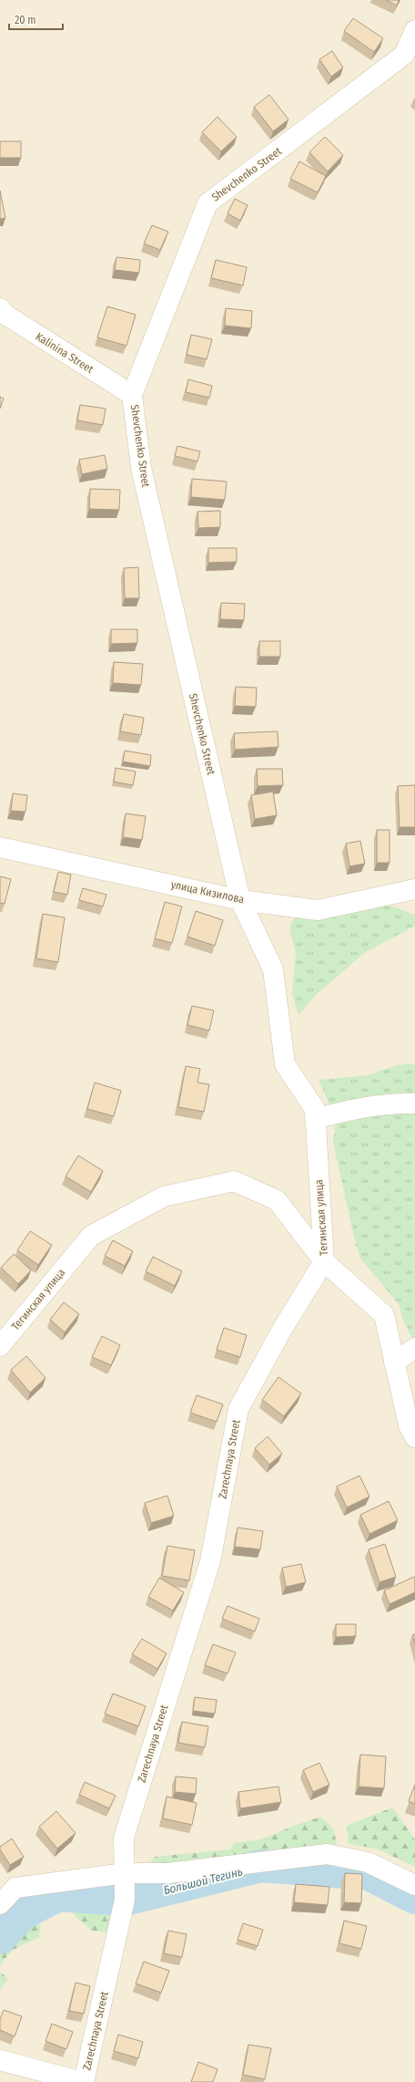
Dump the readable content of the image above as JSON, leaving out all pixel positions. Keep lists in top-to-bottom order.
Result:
{
  "streets": {
    "street": [
      "Shevchenko Street",
      "Kalinina Street",
      "улица Кизилова",
      "Тегинская улица",
      "Zarechnaya Street"
    ]
  },
  "crossings": [
    ["Shevchenko Street", "Kalinina Street"],
    ["Shevchenko Street", "улица Кизилова"],
    ["Shevchenko Street", "Тегинская улица"],
    ["улица Кизилова", "Тегинская улица"],
    ["Тегинская улица", "Zarechnaya Street"]
  ],
  "water": ["Большой Тегинь"],
  "scale_bar": "20 m"
}
